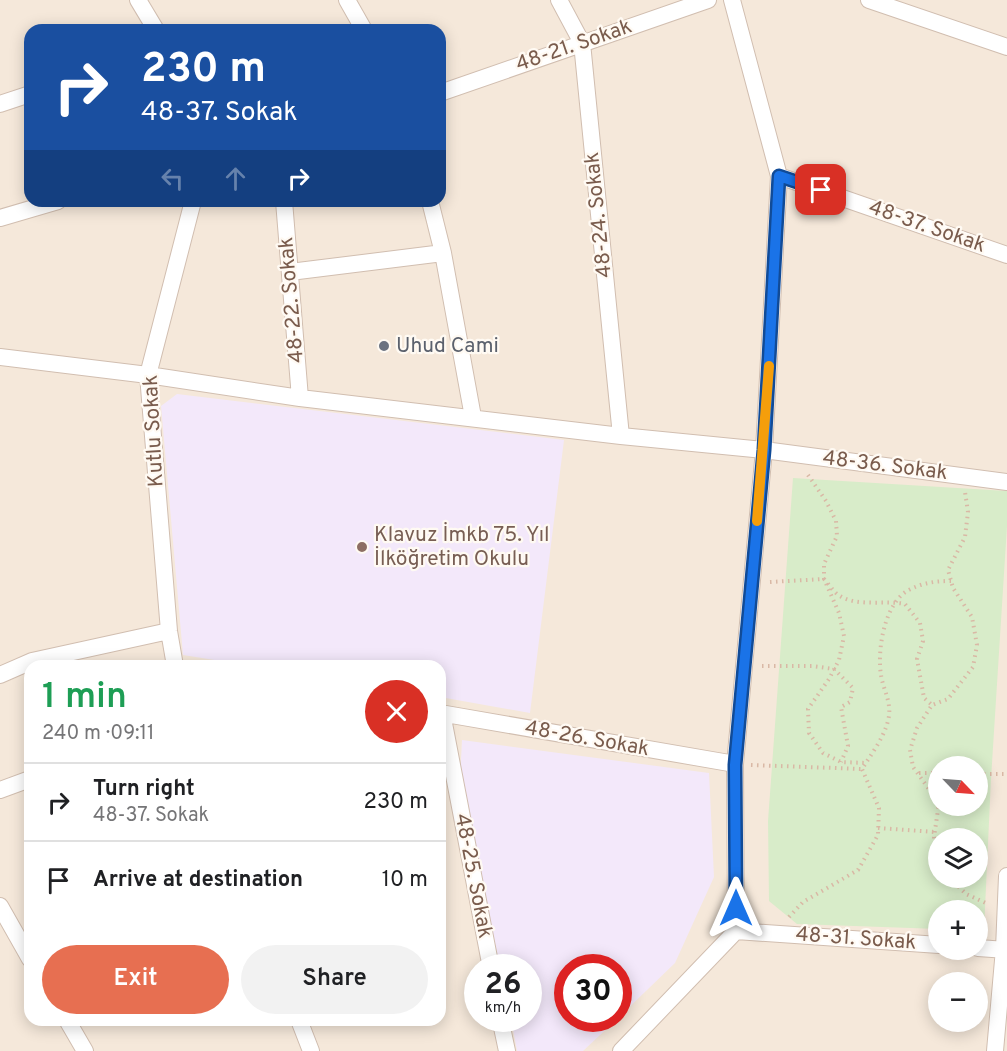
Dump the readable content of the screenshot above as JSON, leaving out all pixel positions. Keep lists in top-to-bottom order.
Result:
{
  "streets": {
    "street": [
      "48-21. Sokak",
      "48-24. Sokak",
      "48-37. Sokak",
      "48-22. Sokak",
      "Kutlu Sokak",
      "48-36. Sokak",
      "48-26. Sokak",
      "48-25. Sokak",
      "48-31. Sokak"
    ]
  },
  "crossings": [
    ["48-21. Sokak", "48-24. Sokak"],
    ["48-24. Sokak", "48-36. Sokak"],
    ["48-22. Sokak", "48-36. Sokak"],
    ["Kutlu Sokak", "48-36. Sokak"]
  ],
  "places": ["Uhud Cami", "Klavuz İmkb 75. Yıl İlköğretim Okulu"],
  "north": "bottom right",
  "page": {
    "turn": ["230 m", "48-37. Sokak"],
    "heading": ["1 min", "240 m · 09:11"],
    "map_buttons": ["+", "−"],
    "list": [
      {
        "name": "Turn right",
        "note": "48-37. Sokak",
        "value": "230 m"
      },
      {
        "name": "Arrive at destination",
        "value": "10 m"
      }
    ],
    "buttons": ["Exit", "Share"],
    "speed": "26 km/h",
    "limit": "30"
  }
}
